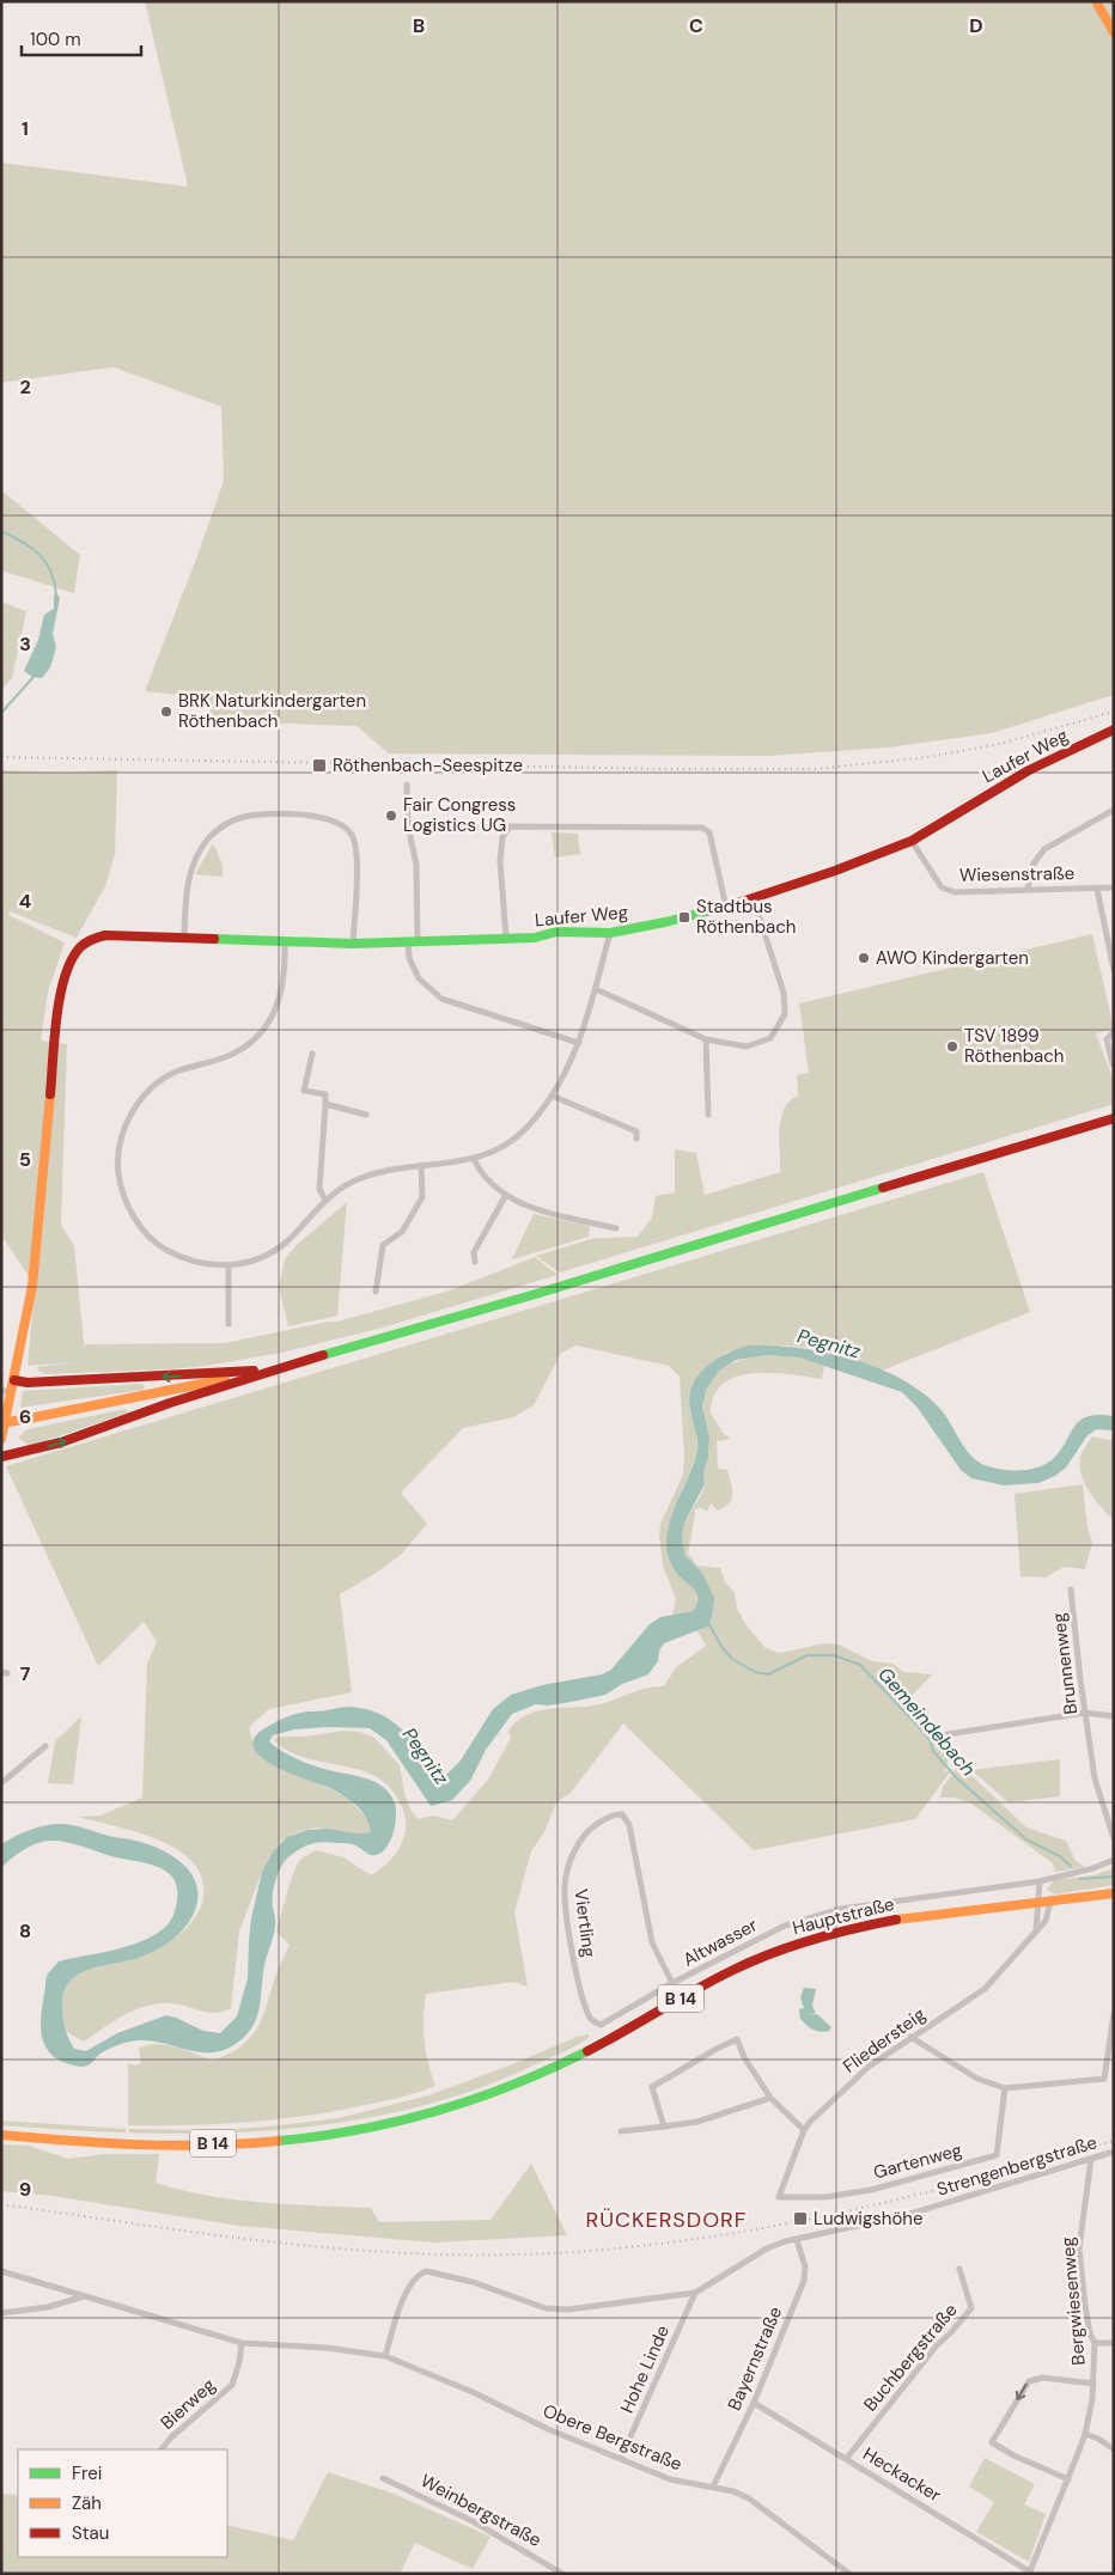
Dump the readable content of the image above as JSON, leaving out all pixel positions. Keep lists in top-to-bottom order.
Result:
{
  "streets": {
    "main road": ["Laufer Weg", "Hauptstraße", "B 14"],
    "street": [
      "Wiesenstraße",
      "Brunnenweg",
      "Viertling",
      "Altwasser",
      "Fliedersteig",
      "Gartenweg",
      "Strengenbergstraße",
      "Bergwiesenweg",
      "Buchbergstraße",
      "Bayernstraße",
      "Hohe Linde",
      "Bierweg",
      "Obere Bergstraße",
      "Heckacker",
      "Weinbergstraße"
    ]
  },
  "crossings": [
    ["Laufer Weg", "Wiesenstraße"],
    ["Hauptstraße", "Fliedersteig"],
    ["Viertling", "Altwasser"],
    ["Fliedersteig", "Gartenweg"],
    ["Strengenbergstraße", "Bergwiesenweg"],
    ["Strengenbergstraße", "Bayernstraße"],
    ["Strengenbergstraße", "Hohe Linde"],
    ["Strengenbergstraße", "Obere Bergstraße"],
    ["Bergwiesenweg", "Heckacker"],
    ["Buchbergstraße", "Heckacker"],
    ["Bayernstraße", "Obere Bergstraße"],
    ["Bayernstraße", "Heckacker"],
    ["Hohe Linde", "Obere Bergstraße"]
  ],
  "districts": ["RÜCKERSDORF"],
  "water": ["Pegnitz", "Gemeindebach"],
  "places": {
    "other": [
      "BRK Naturkindergarten Röthenbach",
      "Fair Congress Logistics UG",
      "AWO Kindergarten",
      "TSV 1899 Röthenbach"
    ],
    "transit": ["Röthenbach-Seespitze", "Stadtbus Röthenbach", "Ludwigshöhe"]
  },
  "legend": ["Frei", "Zäh", "Stau"],
  "scale_bar": "100 m",
  "grid": {
    "columns": ["B", "C", "D"],
    "rows": [
      "1",
      "2",
      "3",
      "4",
      "5",
      "6",
      "7",
      "8",
      "9"
    ]
  }
}
